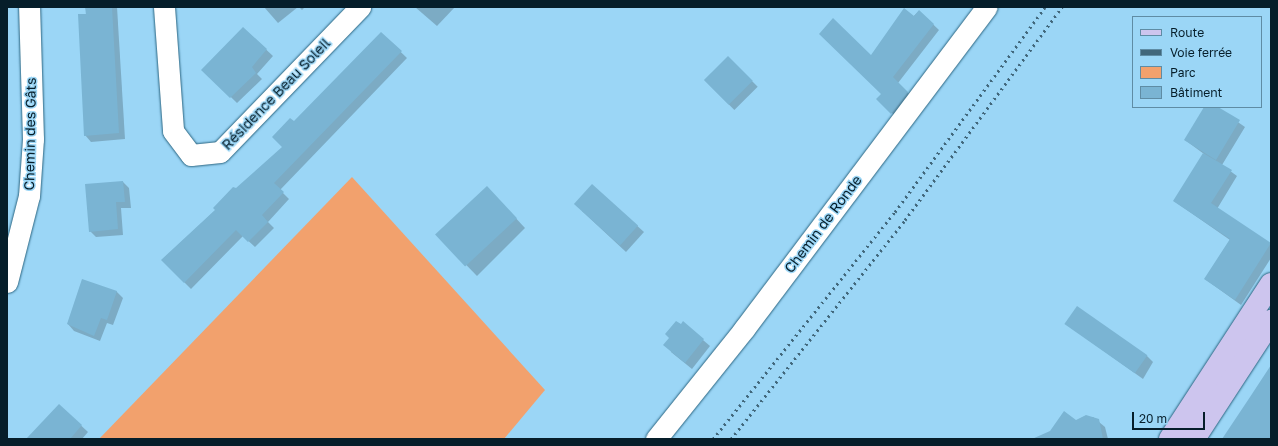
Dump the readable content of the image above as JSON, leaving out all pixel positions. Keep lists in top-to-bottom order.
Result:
{
  "streets": {
    "street": ["Résidence Beau Soleil", "Chemin des Gâts", "Chemin de Ronde"]
  },
  "legend": [
    "Route",
    "Voie ferrée",
    "Parc",
    "Bâtiment"
  ],
  "scale_bar": "20 m"
}
